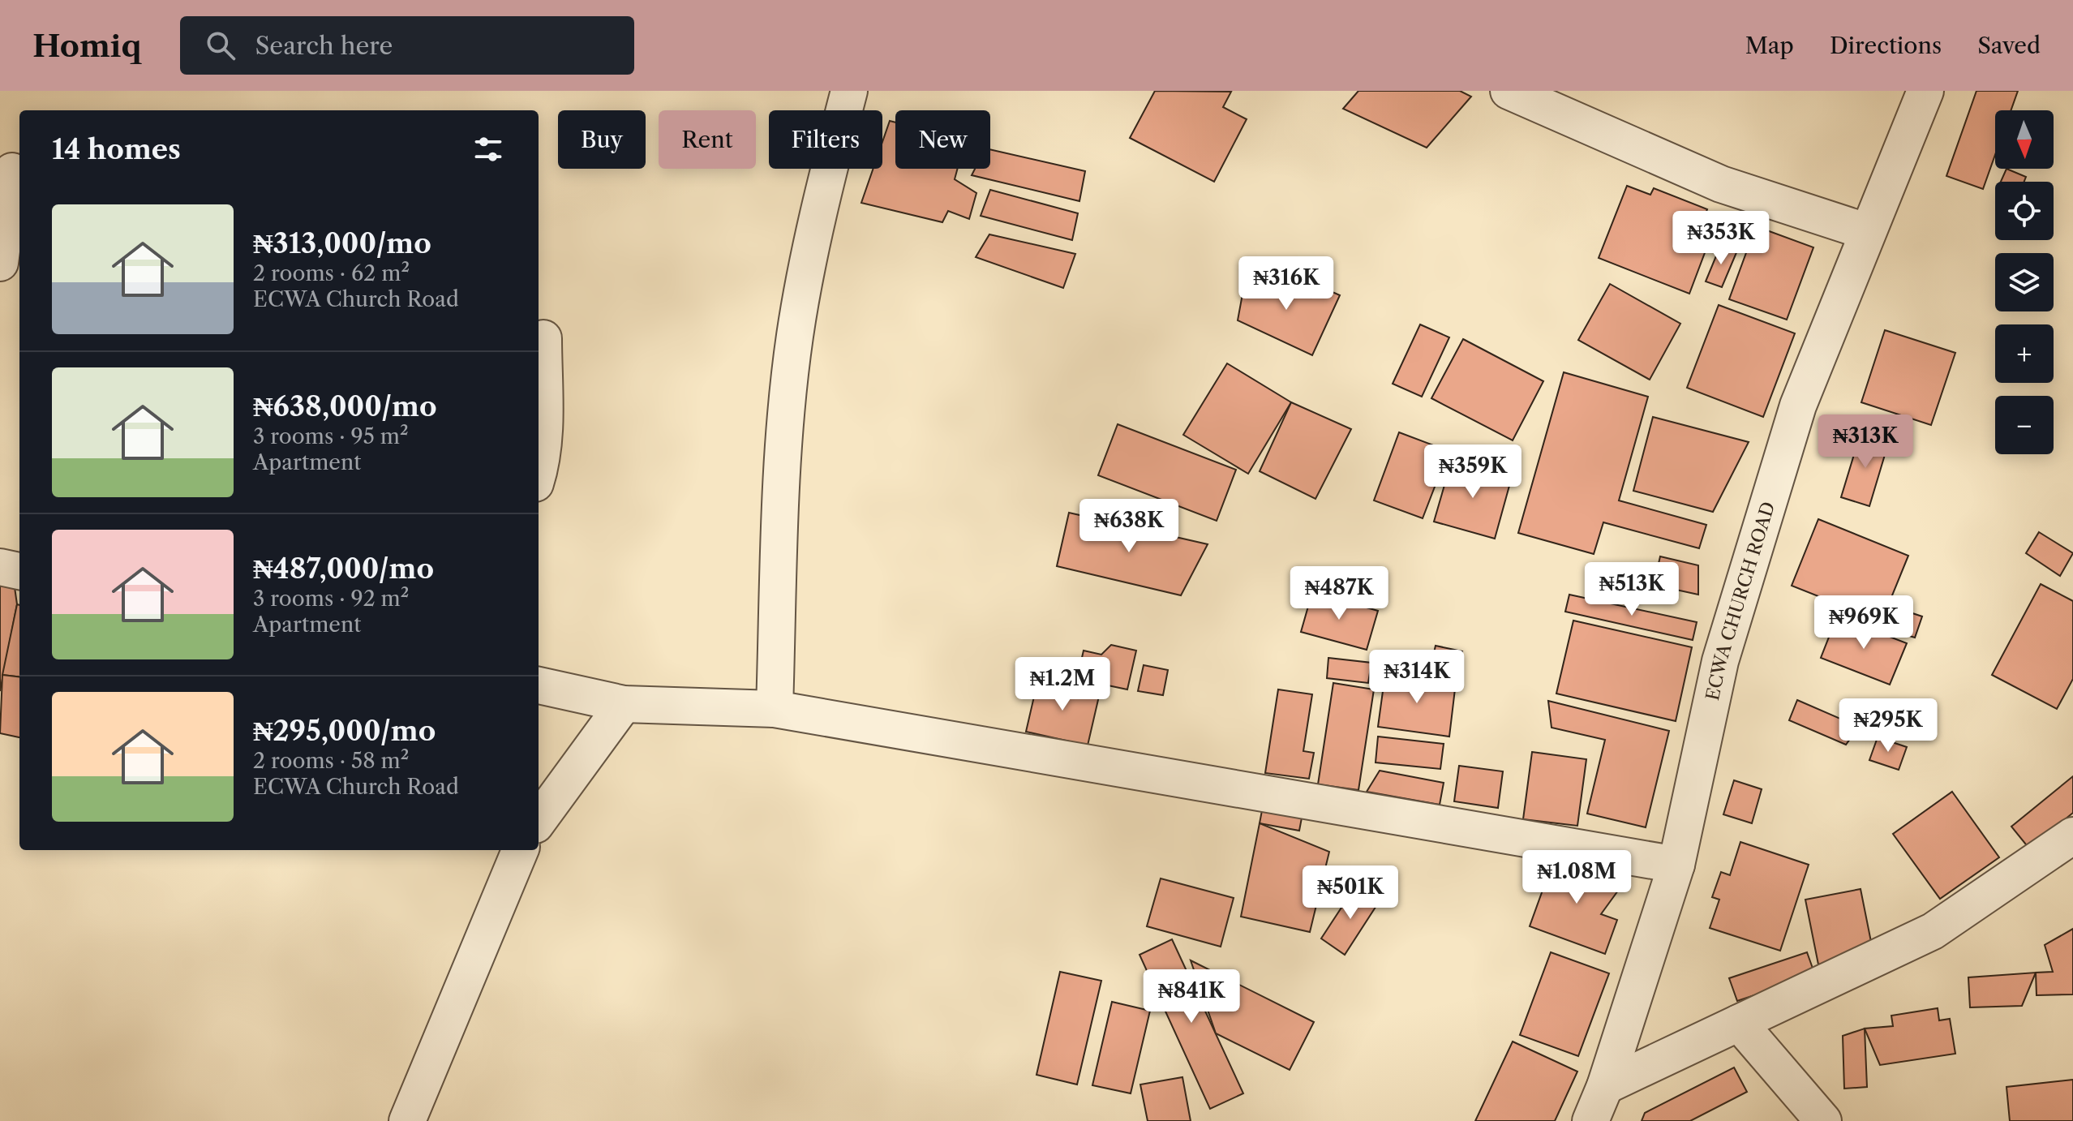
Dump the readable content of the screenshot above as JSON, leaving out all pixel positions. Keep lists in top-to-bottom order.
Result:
{
  "streets": {
    "street": ["ECWA CHURCH ROAD"]
  },
  "north": "bottom",
  "page": {
    "header": "Homiq",
    "search": "Search here",
    "nav": ["Map", "Directions", "Saved"],
    "map_buttons": ["+", "−"],
    "chip": [
      "Buy",
      "Rent",
      "Filters",
      "New"
    ],
    "heading": "14 homes",
    "list": [
      {
        "name": "₦313,000/mo",
        "note": "2 rooms · 62 m² · ECWA Church Road"
      },
      {
        "name": "₦638,000/mo",
        "note": "3 rooms · 95 m² · Apartment"
      },
      {
        "name": "₦487,000/mo",
        "note": "3 rooms · 92 m² · Apartment"
      },
      {
        "name": "₦295,000/mo",
        "note": "2 rooms · 58 m² · ECWA Church Road"
      }
    ],
    "price": [
      "₦353K",
      "₦316K",
      "₦313K",
      "₦359K",
      "₦638K",
      "₦513K",
      "₦487K",
      "₦969K",
      "₦314K",
      "₦1.2M",
      "₦295K",
      "₦1.08M",
      "₦501K",
      "₦841K"
    ]
  }
}
